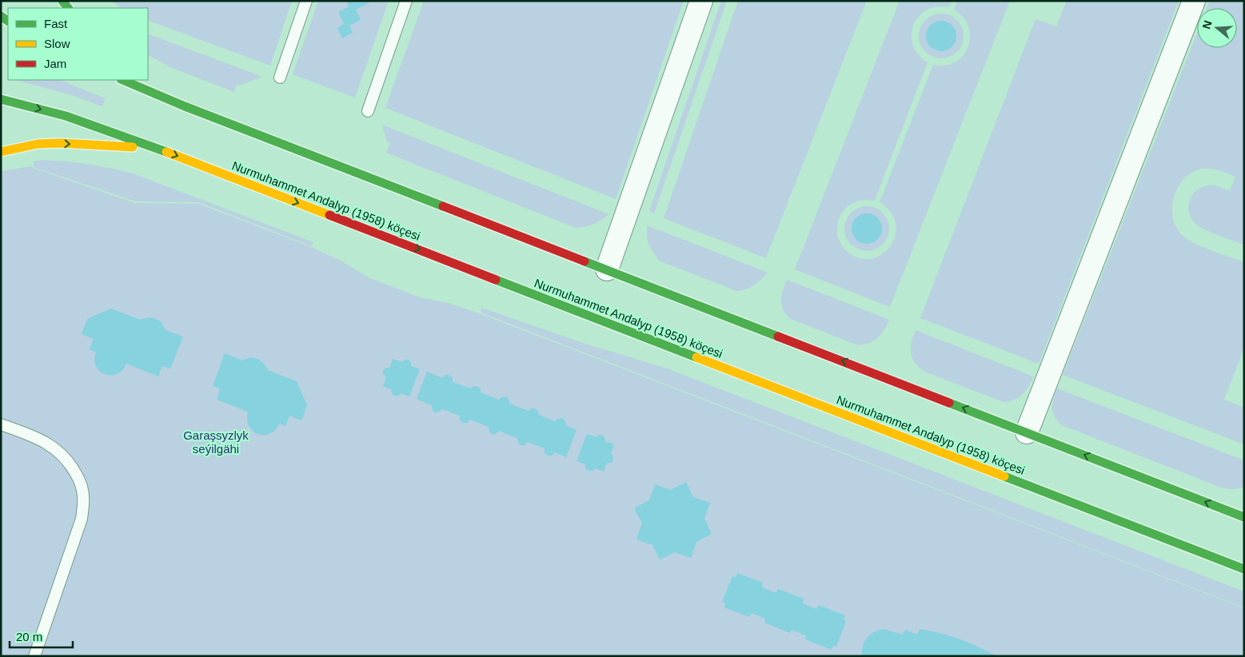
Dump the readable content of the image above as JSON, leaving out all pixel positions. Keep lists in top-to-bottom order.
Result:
{
  "streets": {
    "main road": ["Nurmuhammet Andalyp (1958) köçesi"]
  },
  "parks": ["Garaşsyzlyk seýilgähi"],
  "legend": ["Fast", "Slow", "Jam"],
  "scale_bar": "20 m",
  "north": "left"
}
